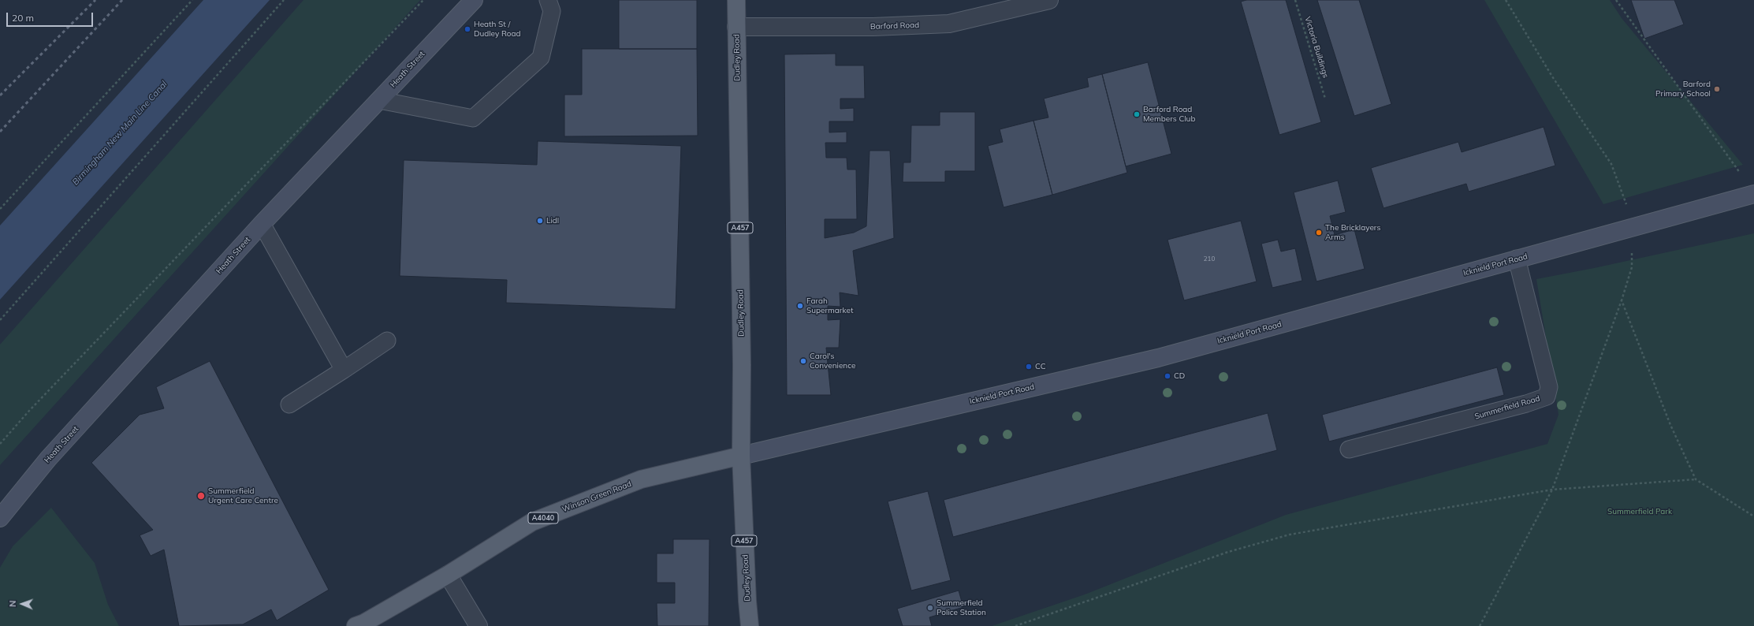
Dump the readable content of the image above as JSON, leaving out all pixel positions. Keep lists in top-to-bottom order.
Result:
{
  "streets": {
    "main road": [
      "Dudley Road",
      "Heath Street",
      "A457",
      "Icknield Port Road",
      "Winson Green Road",
      "A4040"
    ],
    "street": ["Barford Road"],
    "lane": ["Summerfield Road"],
    "path": ["Victoria Buildings"]
  },
  "crossings": [
    ["Barford Road", "Dudley Road"],
    ["Dudley Road", "Icknield Port Road"],
    ["Dudley Road", "Winson Green Road"],
    ["Icknield Port Road", "Summerfield Road"],
    ["Icknield Port Road", "Winson Green Road"]
  ],
  "water": ["Birmingham New Main Line Canal"],
  "parks": ["Summerfield Park"],
  "places": [
    "Heath St / Dudley Road",
    "Barford Primary School",
    "Barford Road Members Club",
    "Lidl",
    "The Bricklayers Arms",
    "Farah Supermarket",
    "Carol's Convenience",
    "CC",
    "CD",
    "Summerfield Urgent Care Centre",
    "Summerfield Police Station"
  ],
  "house_numbers": ["210"],
  "scale_bar": "20 m",
  "north": "left"
}
